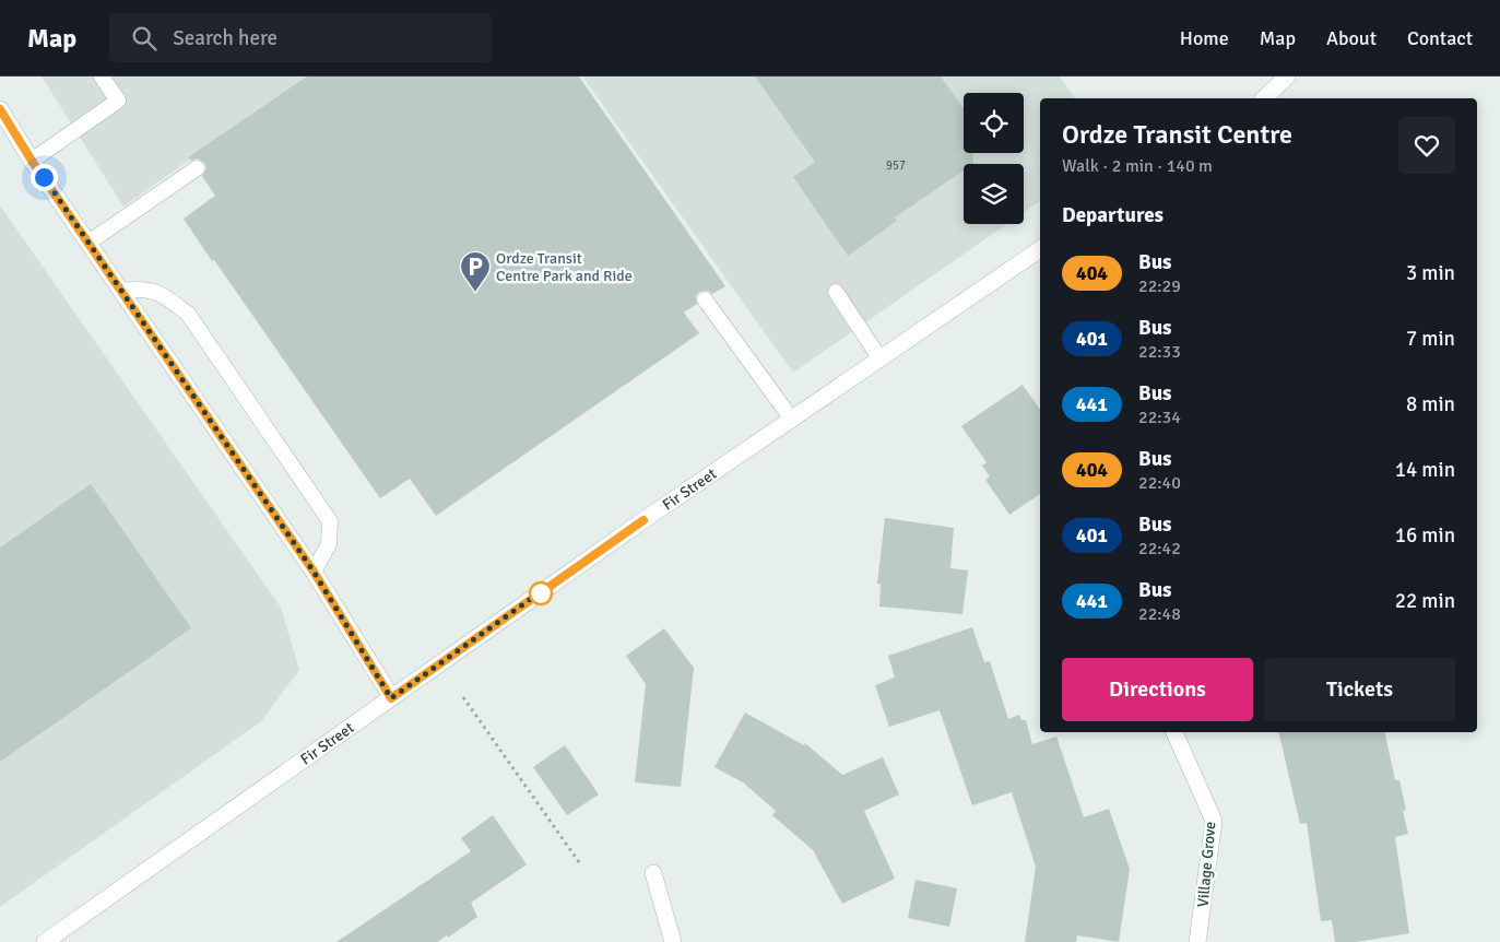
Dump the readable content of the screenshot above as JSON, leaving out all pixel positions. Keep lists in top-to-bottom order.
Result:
{
  "streets": {
    "street": ["Fir Street", "Village Grove"]
  },
  "places": {
    "parking": ["Ordze Transit Centre Park and Ride"]
  },
  "lines": ["bus line 404"],
  "house_numbers": ["957"],
  "page": {
    "header": "Map",
    "search": "Search here",
    "nav": [
      "Home",
      "Map",
      "About",
      "Contact"
    ],
    "heading": [
      ["Ordze Transit Centre", "Walk · 2 min · 140 m"],
      "Departures"
    ],
    "list": [
      {
        "mark": "404",
        "name": "Bus",
        "note": "22:29",
        "value": "3 min"
      },
      {
        "mark": "401",
        "name": "Bus",
        "note": "22:33",
        "value": "7 min"
      },
      {
        "mark": "441",
        "name": "Bus",
        "note": "22:34",
        "value": "8 min"
      },
      {
        "mark": "404",
        "name": "Bus",
        "note": "22:40",
        "value": "14 min"
      },
      {
        "mark": "401",
        "name": "Bus",
        "note": "22:42",
        "value": "16 min"
      },
      {
        "mark": "441",
        "name": "Bus",
        "note": "22:48",
        "value": "22 min"
      }
    ],
    "buttons": ["Directions", "Tickets"]
  }
}
